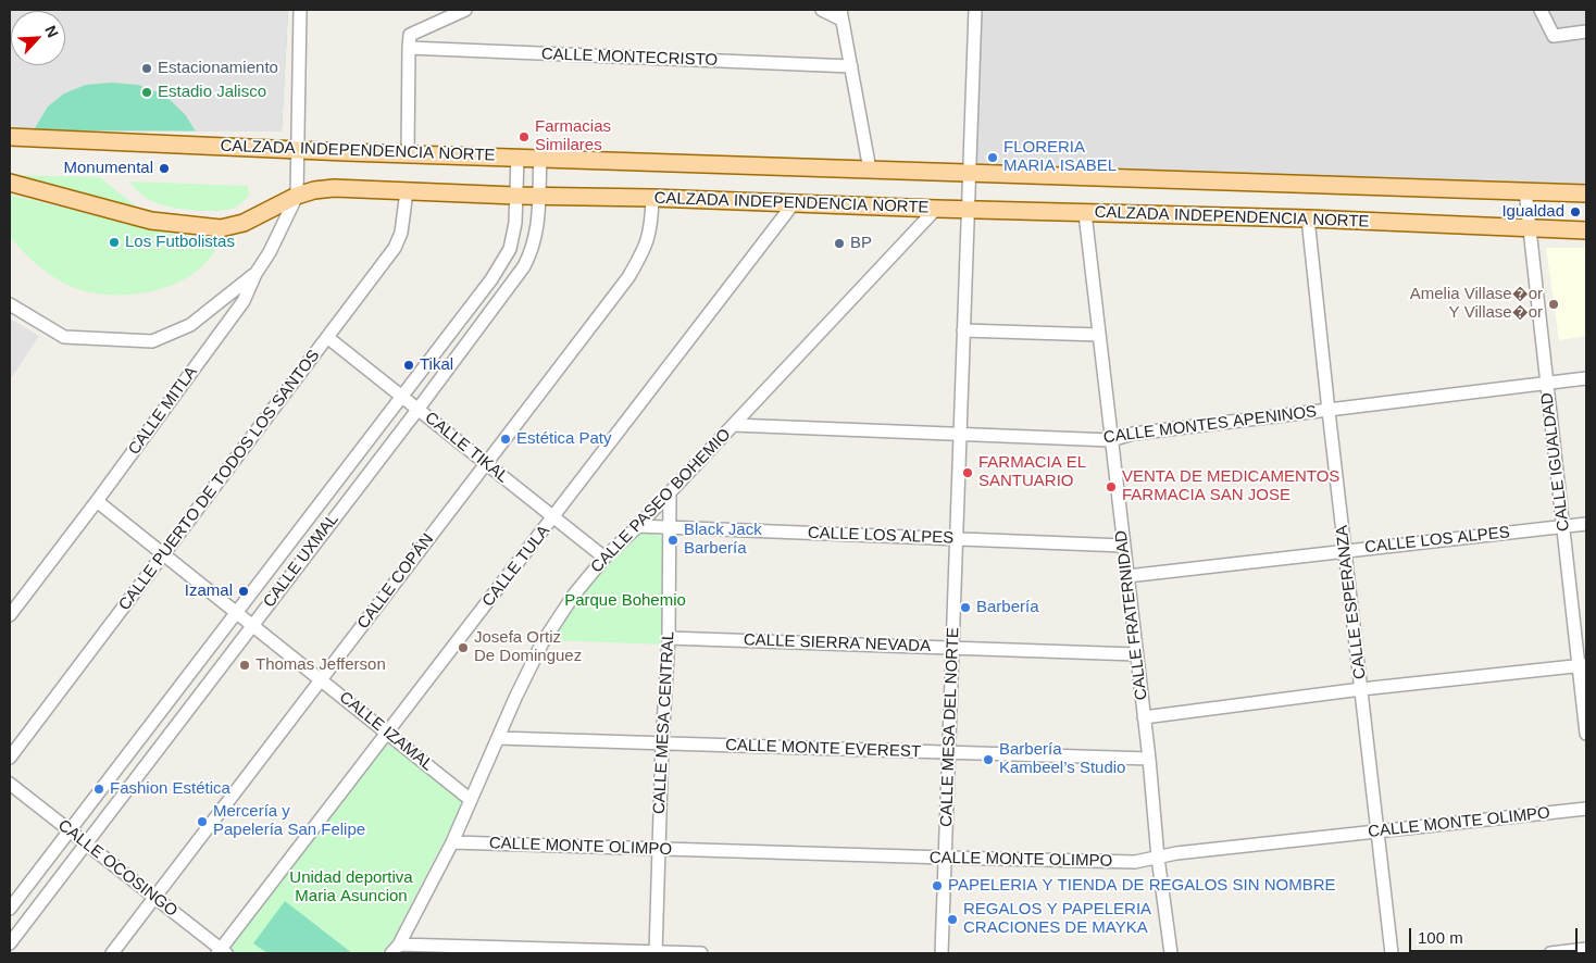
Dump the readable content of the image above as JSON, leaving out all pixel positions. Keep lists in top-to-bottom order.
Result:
{
  "streets": {
    "main road": ["CALZADA INDEPENDENCIA NORTE"],
    "street": [
      "CALLE MONTECRISTO",
      "CALLE MITLA",
      "CALLE MONTES APENINOS",
      "CALLE TIKAL",
      "CALLE IGUALDAD",
      "CALLE PUERTO DE TODOS LOS SANTOS",
      "CALLE PASEO BOHEMIO",
      "CALLE LOS ALPES",
      "CALLE UXMAL",
      "CALLE TULA",
      "CALLE COPÁN",
      "CALLE ESPERANZA",
      "CALLE FRATERNIDAD",
      "CALLE SIERRA NEVADA",
      "CALLE MESA CENTRAL",
      "CALLE MESA DEL NORTE",
      "CALLE IZAMAL",
      "CALLE MONTE EVEREST",
      "CALLE MONTE OLIMPO",
      "CALLE OCOSINGO"
    ]
  },
  "crossings": [
    ["CALZADA INDEPENDENCIA NORTE", "CALLE MITLA"],
    ["CALZADA INDEPENDENCIA NORTE", "CALLE IGUALDAD"],
    ["CALZADA INDEPENDENCIA NORTE", "CALLE PUERTO DE TODOS LOS SANTOS"],
    ["CALZADA INDEPENDENCIA NORTE", "CALLE PASEO BOHEMIO"],
    ["CALZADA INDEPENDENCIA NORTE", "CALLE UXMAL"],
    ["CALZADA INDEPENDENCIA NORTE", "CALLE TULA"],
    ["CALZADA INDEPENDENCIA NORTE", "CALLE COPÁN"],
    ["CALZADA INDEPENDENCIA NORTE", "CALLE ESPERANZA"],
    ["CALZADA INDEPENDENCIA NORTE", "CALLE FRATERNIDAD"],
    ["CALZADA INDEPENDENCIA NORTE", "CALLE MESA DEL NORTE"],
    ["CALLE MITLA", "CALLE IZAMAL"],
    ["CALLE MONTES APENINOS", "CALLE IGUALDAD"],
    ["CALLE MONTES APENINOS", "CALLE PASEO BOHEMIO"],
    ["CALLE MONTES APENINOS", "CALLE ESPERANZA"],
    ["CALLE MONTES APENINOS", "CALLE FRATERNIDAD"],
    ["CALLE MONTES APENINOS", "CALLE MESA DEL NORTE"],
    ["CALLE TIKAL", "CALLE PUERTO DE TODOS LOS SANTOS"],
    ["CALLE TIKAL", "CALLE PASEO BOHEMIO"],
    ["CALLE TIKAL", "CALLE UXMAL"],
    ["CALLE TIKAL", "CALLE TULA"],
    ["CALLE TIKAL", "CALLE COPÁN"],
    ["CALLE IGUALDAD", "CALLE LOS ALPES"],
    ["CALLE PUERTO DE TODOS LOS SANTOS", "CALLE IZAMAL"],
    ["CALLE PASEO BOHEMIO", "CALLE LOS ALPES"],
    ["CALLE PASEO BOHEMIO", "CALLE MESA CENTRAL"],
    ["CALLE PASEO BOHEMIO", "CALLE IZAMAL"],
    ["CALLE PASEO BOHEMIO", "CALLE MONTE EVEREST"],
    ["CALLE PASEO BOHEMIO", "CALLE MONTE OLIMPO"],
    ["CALLE LOS ALPES", "CALLE ESPERANZA"],
    ["CALLE LOS ALPES", "CALLE FRATERNIDAD"],
    ["CALLE LOS ALPES", "CALLE MESA CENTRAL"],
    ["CALLE LOS ALPES", "CALLE MESA DEL NORTE"],
    ["CALLE UXMAL", "CALLE IZAMAL"],
    ["CALLE UXMAL", "CALLE OCOSINGO"],
    ["CALLE TULA", "CALLE IZAMAL"],
    ["CALLE TULA", "CALLE OCOSINGO"],
    ["CALLE COPÁN", "CALLE IZAMAL"],
    ["CALLE COPÁN", "CALLE OCOSINGO"],
    ["CALLE ESPERANZA", "CALLE MONTE OLIMPO"],
    ["CALLE FRATERNIDAD", "CALLE SIERRA NEVADA"],
    ["CALLE FRATERNIDAD", "CALLE MONTE EVEREST"],
    ["CALLE FRATERNIDAD", "CALLE MONTE OLIMPO"],
    ["CALLE SIERRA NEVADA", "CALLE MESA CENTRAL"],
    ["CALLE SIERRA NEVADA", "CALLE MESA DEL NORTE"],
    ["CALLE MESA CENTRAL", "CALLE MONTE EVEREST"],
    ["CALLE MESA CENTRAL", "CALLE MONTE OLIMPO"],
    ["CALLE MESA DEL NORTE", "CALLE MONTE EVEREST"],
    ["CALLE MESA DEL NORTE", "CALLE MONTE OLIMPO"]
  ],
  "parks": ["Parque Bohemio", "Unidad deportiva Maria Asuncion"],
  "places": [
    "Estacionamiento",
    "Estadio Jalisco",
    "Farmacias Similares",
    "FLORERIA MARIA ISABEL",
    "Monumental",
    "Igualdad",
    "Los Futbolistas",
    "BP",
    "Amelia Villase�or Y Villase�or",
    "Tikal",
    "Estética Paty",
    "FARMACIA EL SANTUARIO",
    "VENTA DE MEDICAMENTOS FARMACIA SAN JOSE",
    "Black Jack Barbería",
    "Izamal",
    "Barbería",
    "Josefa Ortiz De Dominguez",
    "Thomas Jefferson",
    "Barbería Kambeel’s Studio",
    "Fashion Estética",
    "Mercería y Papelería San Felipe",
    "PAPELERIA Y TIENDA DE REGALOS SIN NOMBRE",
    "REGALOS Y PAPELERIA CRACIONES DE MAYKA"
  ],
  "scale_bar": "100 m",
  "north": "top right"
}
